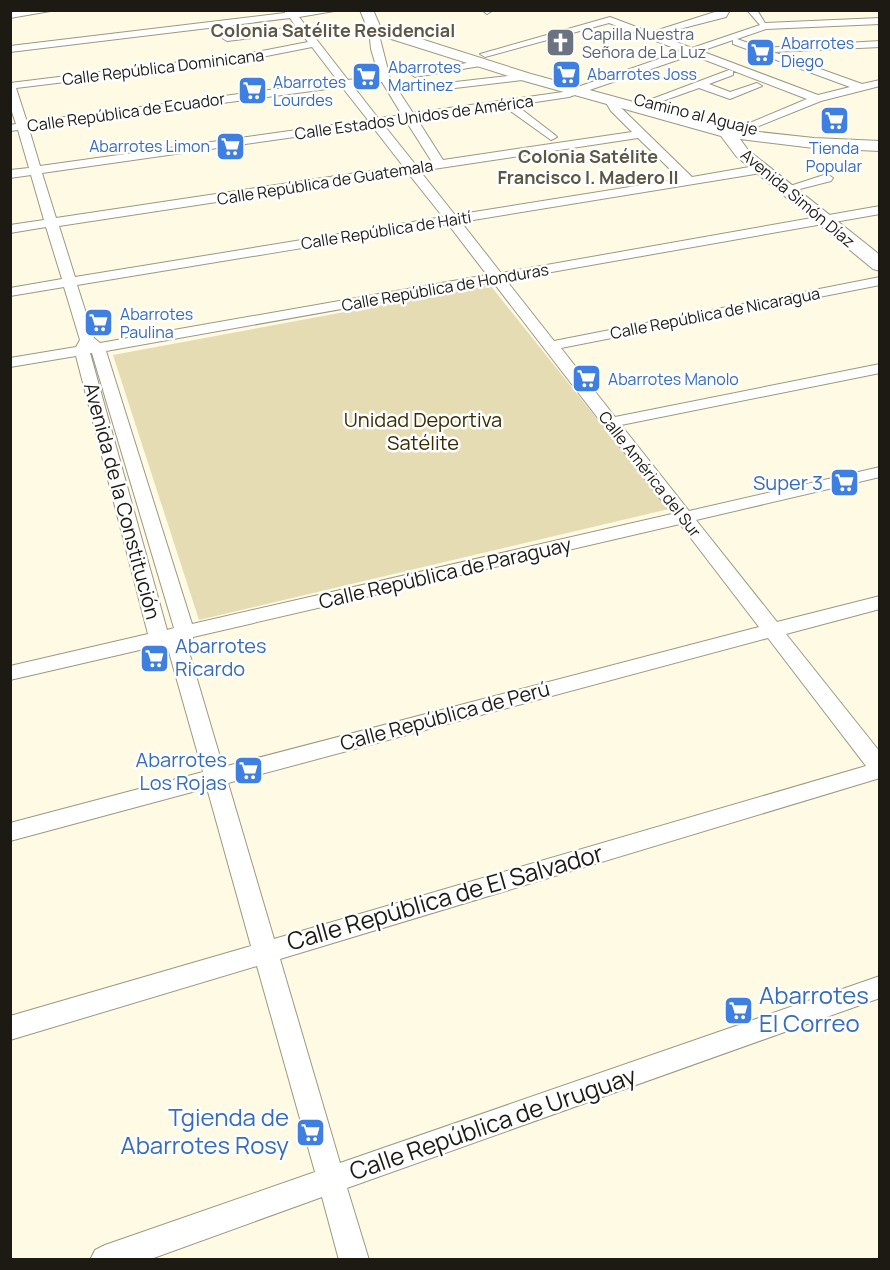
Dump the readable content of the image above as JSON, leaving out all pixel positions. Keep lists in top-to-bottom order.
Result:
{
  "streets": {
    "main road": ["Camino al Aguaje", "Avenida Simón Díaz"],
    "street": [
      "Calle República Dominicana",
      "Calle República de Ecuador",
      "Calle Estados Unidos de América",
      "Calle República de Guatemala",
      "Calle República de Haití",
      "Calle República de Honduras",
      "Calle República de Nicaragua",
      "Calle América del Sur",
      "Avenida de la Constitución",
      "Calle República de Paraguay",
      "Calle República de Perú",
      "Calle República de El Salvador",
      "Calle República de Uruguay"
    ]
  },
  "crossings": [
    ["Calle República Dominicana", "Calle América del Sur"],
    ["Calle República Dominicana", "Avenida de la Constitución"],
    ["Calle República de Ecuador", "Calle América del Sur"],
    ["Calle República de Ecuador", "Avenida de la Constitución"],
    ["Camino al Aguaje", "Calle Estados Unidos de América"],
    ["Camino al Aguaje", "Avenida Simón Díaz"],
    ["Calle Estados Unidos de América", "Calle América del Sur"],
    ["Calle Estados Unidos de América", "Avenida de la Constitución"],
    ["Calle República de Guatemala", "Calle América del Sur"],
    ["Calle República de Guatemala", "Avenida de la Constitución"],
    ["Avenida Simón Díaz", "Calle República de Haití"],
    ["Avenida Simón Díaz", "Calle República de Honduras"],
    ["Calle República de Haití", "Calle América del Sur"],
    ["Calle República de Haití", "Avenida de la Constitución"],
    ["Calle República de Honduras", "Calle América del Sur"],
    ["Calle República de Honduras", "Avenida de la Constitución"],
    ["Calle República de Nicaragua", "Calle América del Sur"],
    ["Calle América del Sur", "Calle República de Paraguay"],
    ["Calle América del Sur", "Calle República de Perú"],
    ["Calle América del Sur", "Calle República de El Salvador"],
    ["Avenida de la Constitución", "Calle República de Paraguay"],
    ["Avenida de la Constitución", "Calle República de Perú"],
    ["Avenida de la Constitución", "Calle República de El Salvador"],
    ["Avenida de la Constitución", "Calle República de Uruguay"]
  ],
  "districts": ["Colonia Satélite Residencial", "Colonia Satélite Francisco I. Madero II"],
  "parks": ["Unidad Deportiva Satélite"],
  "places": {
    "church": ["Capilla Nuestra Señora de La Luz"],
    "supermarket": [
      "Abarrotes Diego",
      "Abarrotes Joss",
      "Abarrotes Martinez",
      "Abarrotes Lourdes",
      "Tienda Popular",
      "Abarrotes Limon",
      "Abarrotes Paulina",
      "Abarrotes Manolo",
      "Super 3",
      "Abarrotes Ricardo",
      "Abarrotes Los Rojas",
      "Abarrotes El Correo",
      "Tgienda de Abarrotes Rosy"
    ]
  }
}
